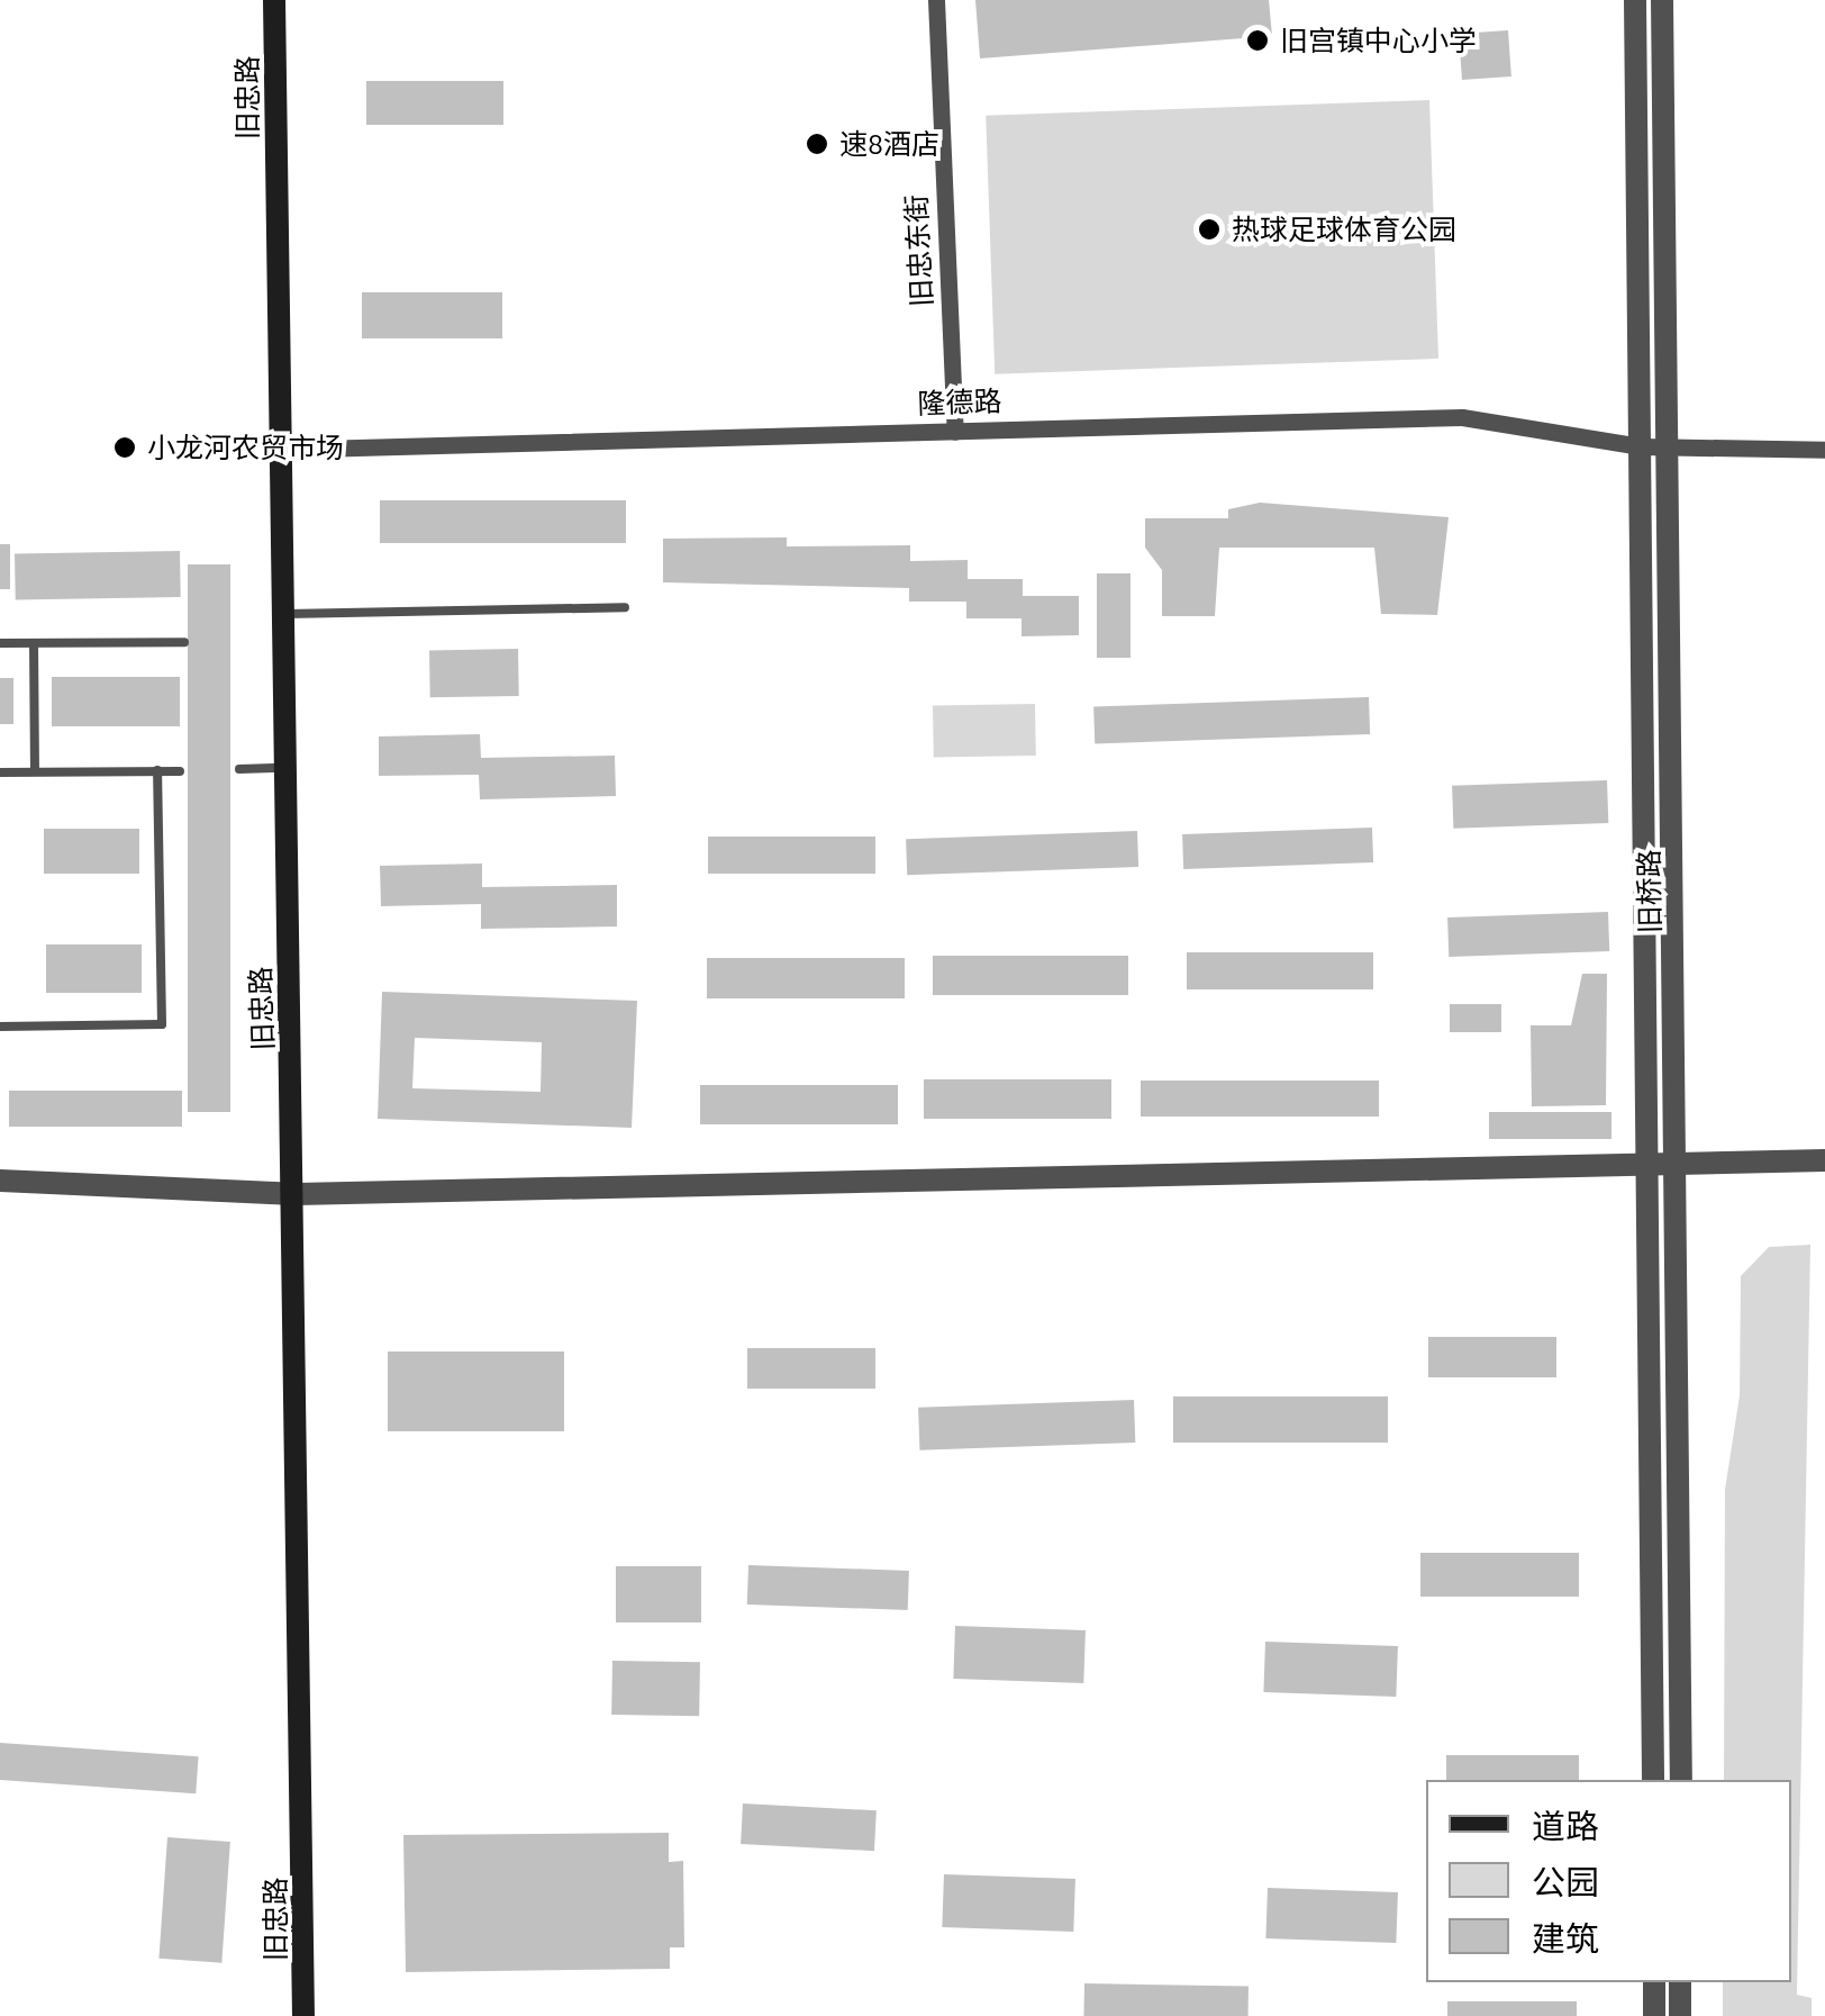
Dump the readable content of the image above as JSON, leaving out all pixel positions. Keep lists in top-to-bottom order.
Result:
{
  "streets": {
    "main road": ["旧忠路"],
    "street": ["旧忠东街", "隆德路", "旧桥路"]
  },
  "crossings": [
    ["旧忠路", "隆德路"],
    ["旧忠东街", "隆德路"],
    ["隆德路", "旧桥路"]
  ],
  "places": [
    "旧宫镇中心小学",
    "速8酒店",
    "热球足球体育公园",
    "小龙河农贸市场"
  ],
  "legend": ["道路", "公园", "建筑"]
}
